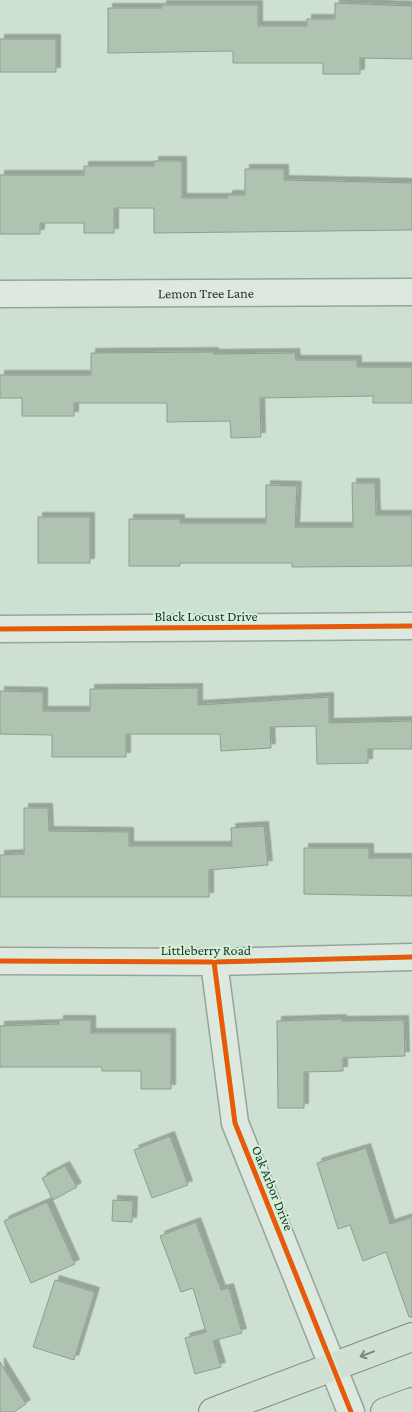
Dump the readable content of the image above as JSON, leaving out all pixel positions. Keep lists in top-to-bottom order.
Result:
{
  "streets": {
    "street": [
      "Lemon Tree Lane",
      "Black Locust Drive",
      "Littleberry Road",
      "Oak Arbor Drive"
    ]
  },
  "crossings": [
    ["Littleberry Road", "Oak Arbor Drive"]
  ]
}
